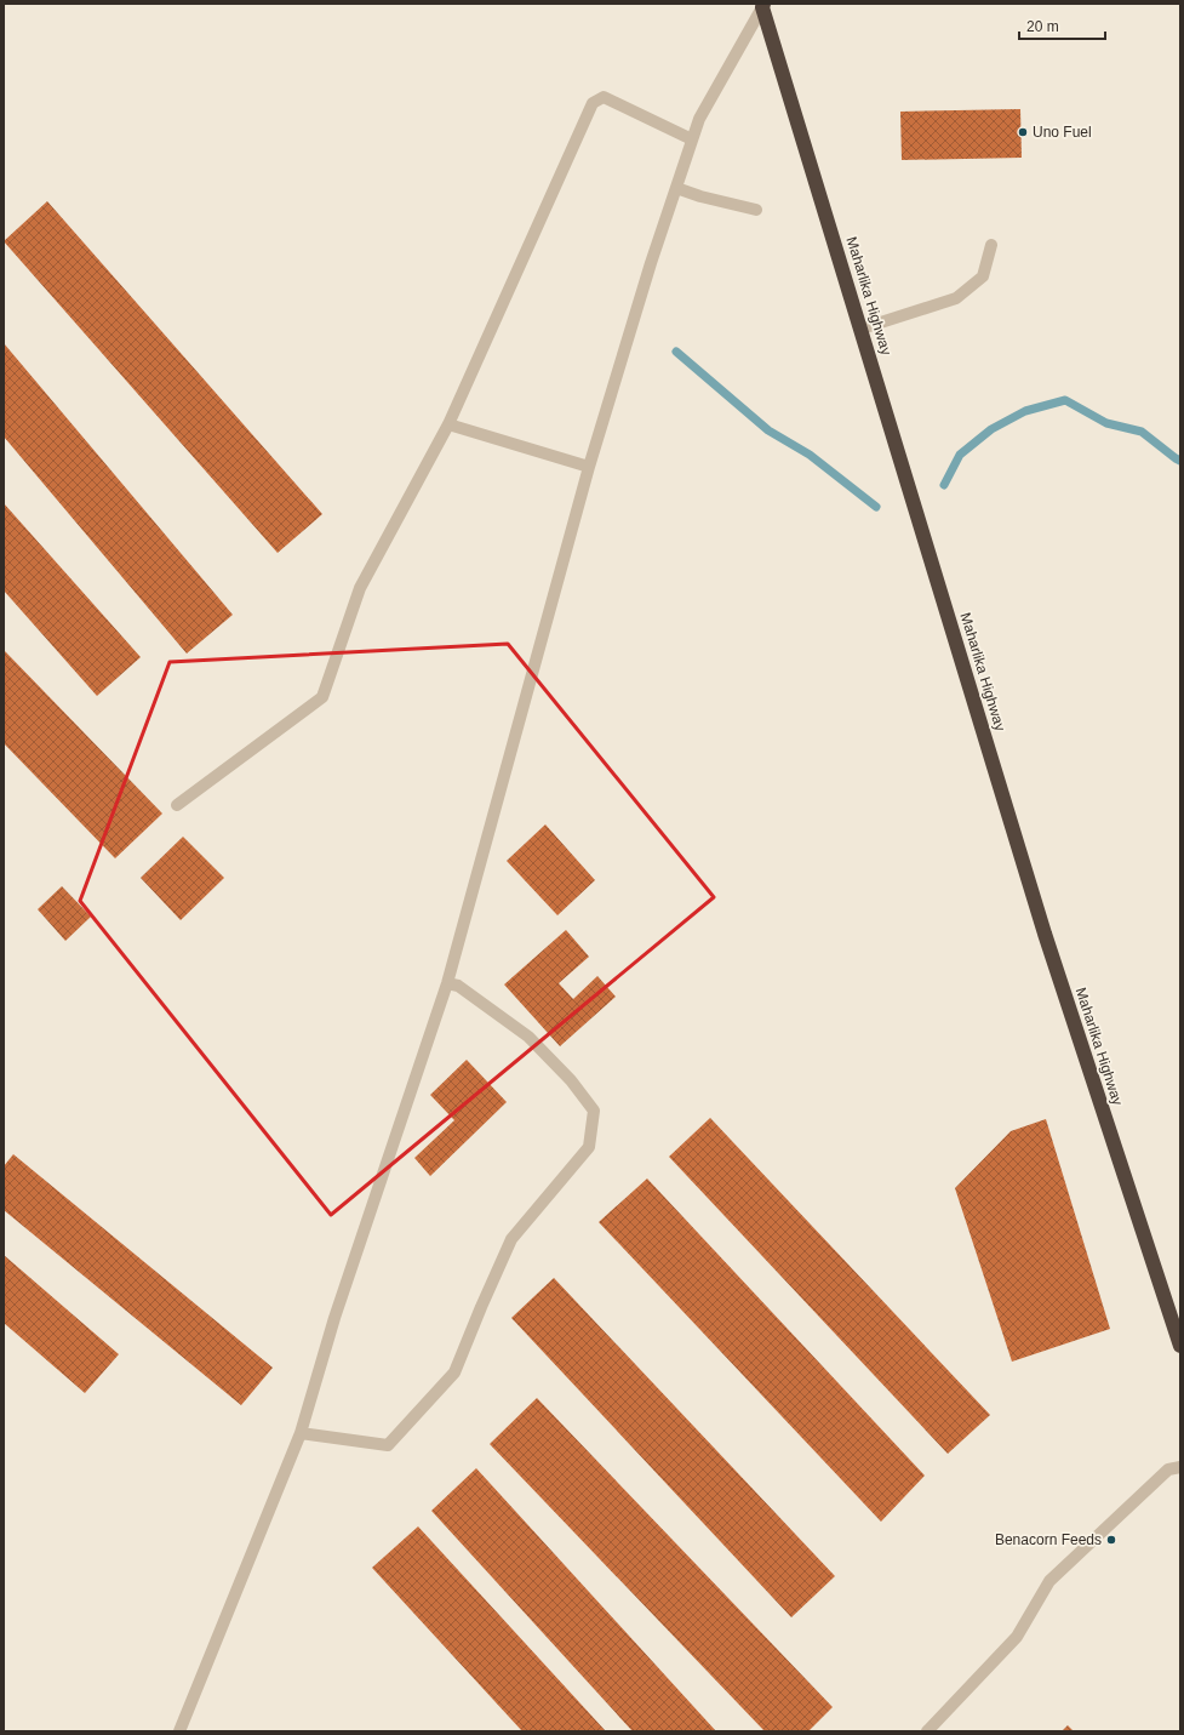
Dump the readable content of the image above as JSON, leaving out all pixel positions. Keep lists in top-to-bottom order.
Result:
{
  "streets": {
    "highway": ["Maharlika Highway"]
  },
  "places": ["Uno Fuel", "Benacorn Feeds"],
  "scale_bar": "20 m"
}
